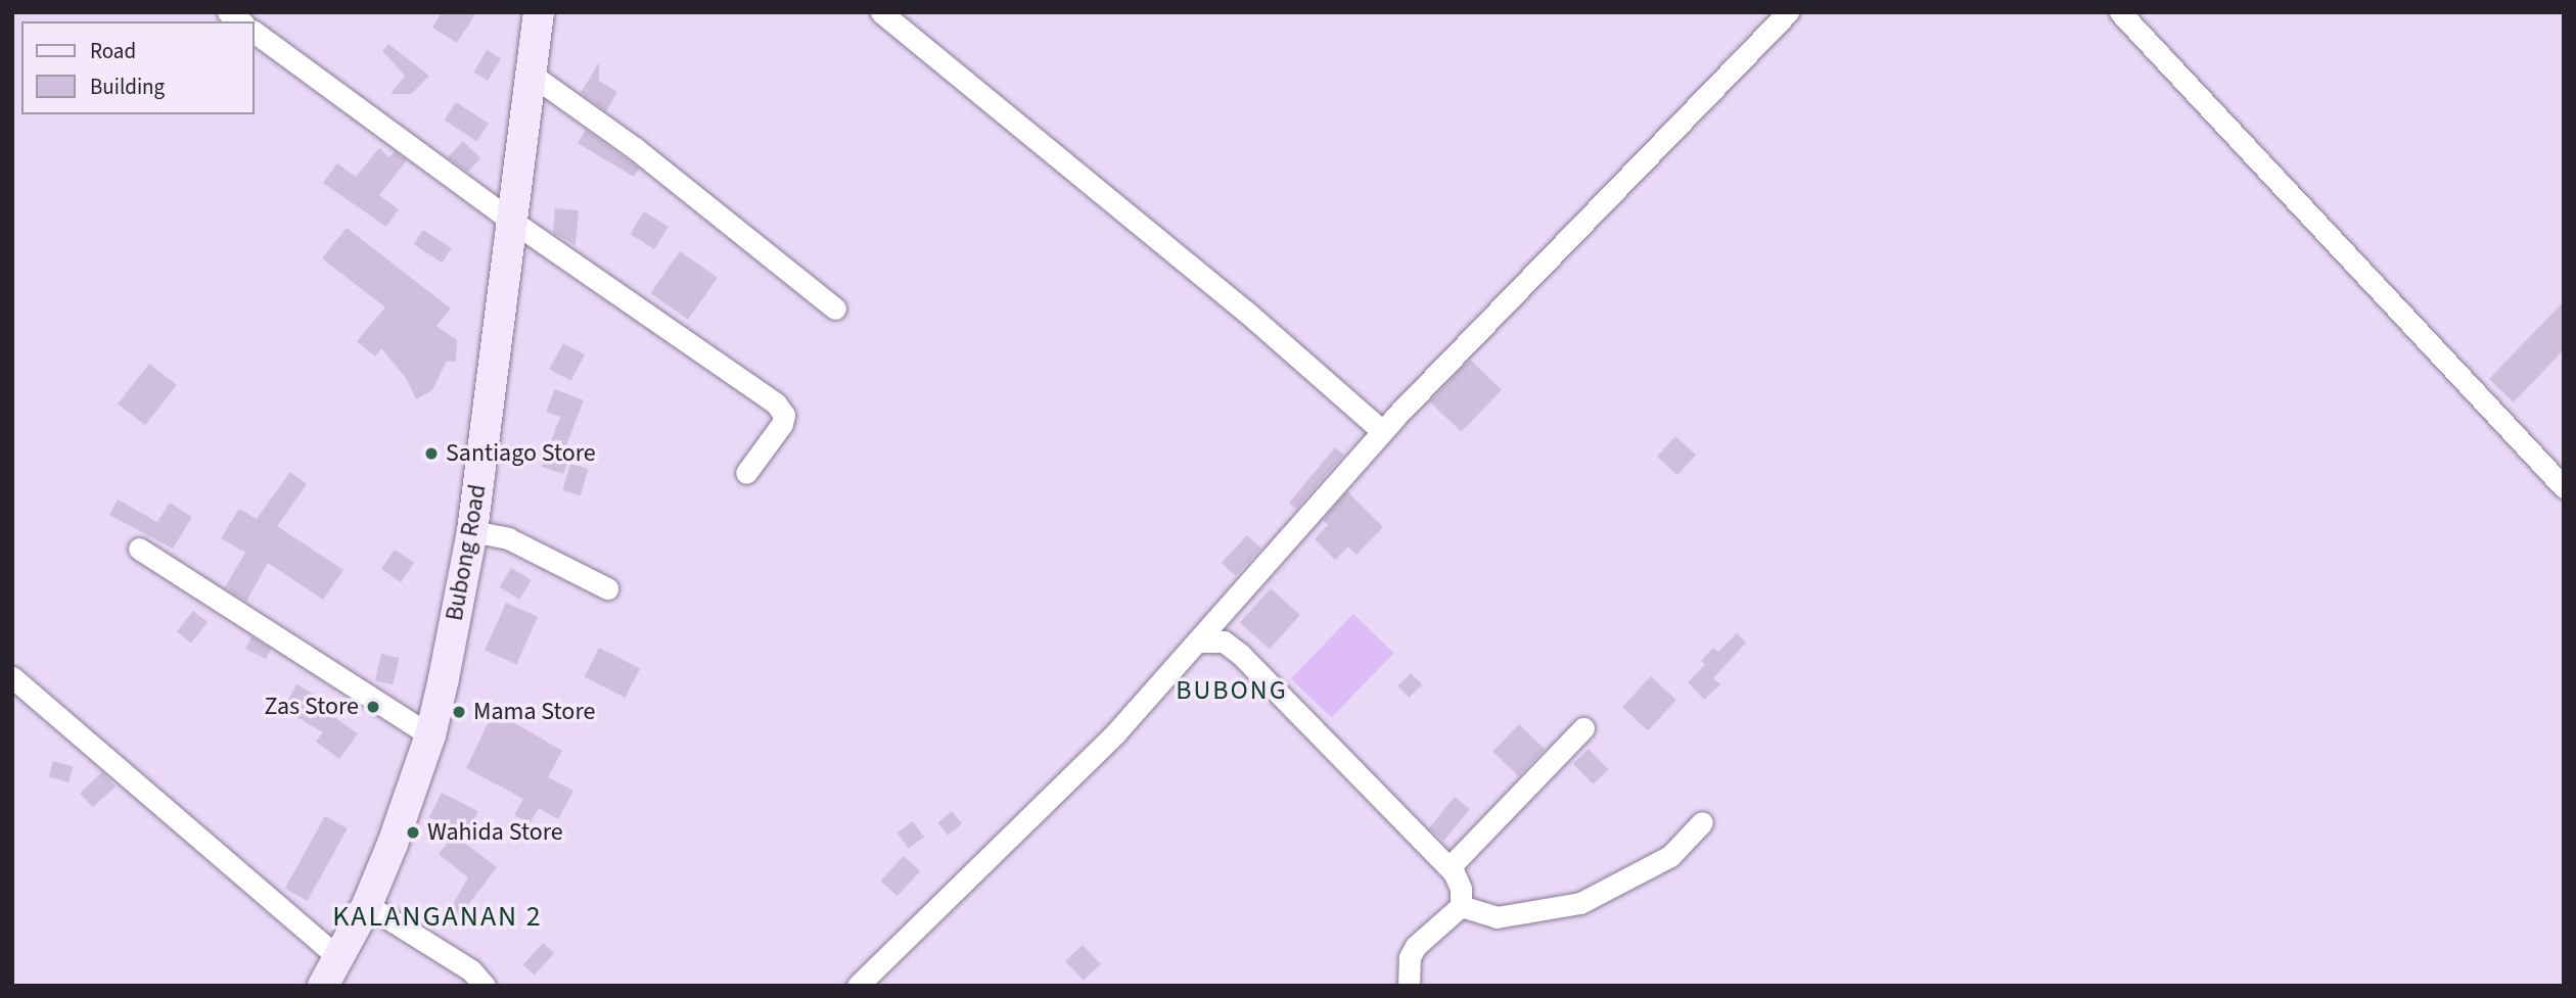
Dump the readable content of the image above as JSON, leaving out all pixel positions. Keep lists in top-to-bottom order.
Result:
{
  "streets": {
    "main road": ["Bubong Road"]
  },
  "districts": ["BUBONG", "KALANGANAN 2"],
  "places": [
    "Santiago Store",
    "Zas Store",
    "Mama Store",
    "Wahida Store"
  ],
  "legend": ["Road", "Building"]
}
